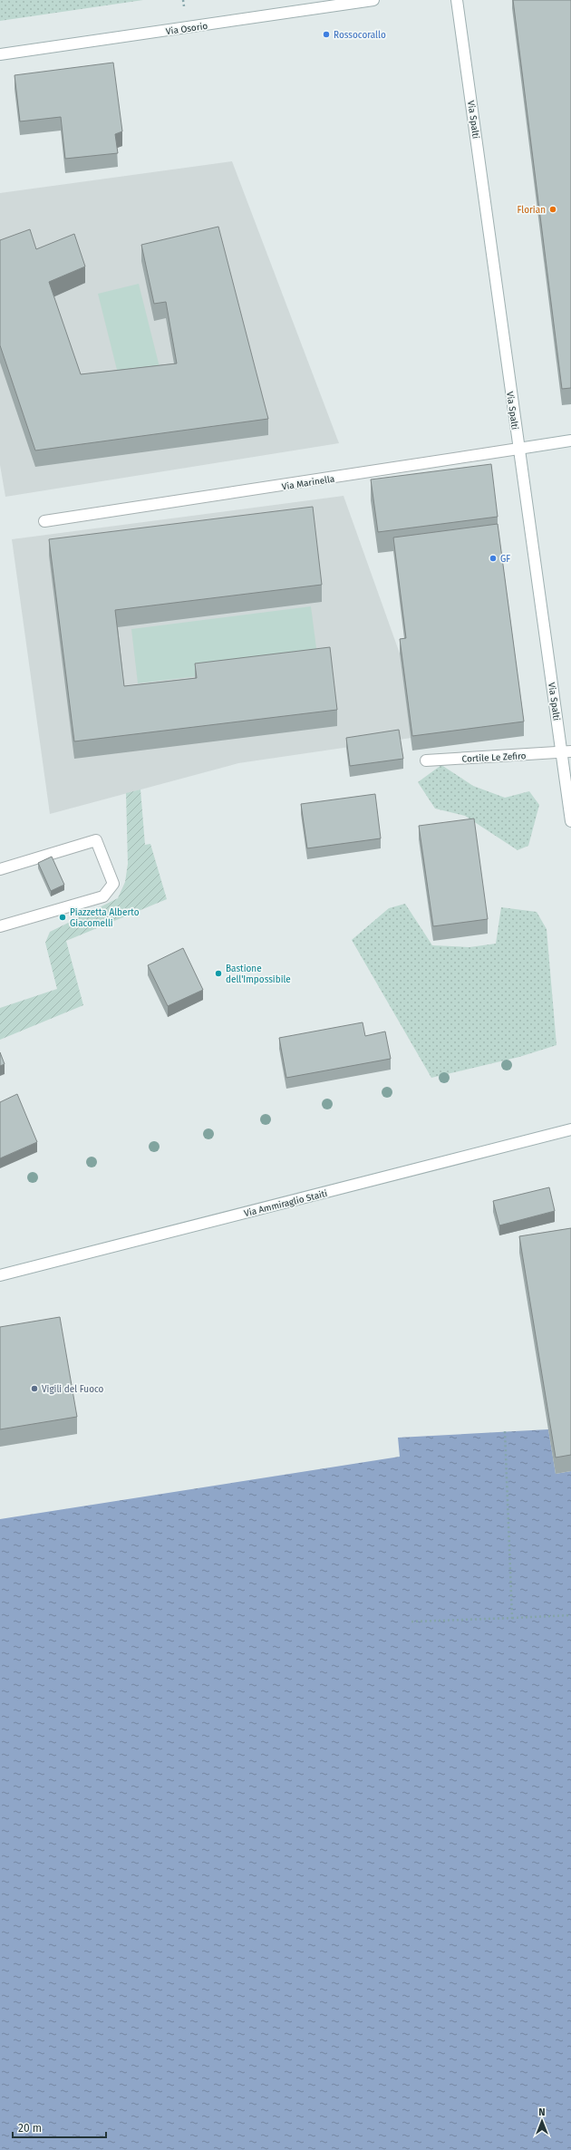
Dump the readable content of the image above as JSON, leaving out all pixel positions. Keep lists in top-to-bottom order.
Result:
{
  "streets": {
    "street": [
      "Via Osorio",
      "Via Spalti",
      "Via Marinella",
      "Cortile Le Zefiro",
      "Via Ammiraglio Staiti"
    ]
  },
  "crossings": [
    ["Via Spalti", "Via Marinella"],
    ["Via Spalti", "Cortile Le Zefiro"]
  ],
  "places": [
    "Rossocorallo",
    "Florian",
    "GF",
    "Piazzetta Alberto Giacomelli",
    "Bastione dell'Impossibile",
    "Vigili del Fuoco"
  ],
  "scale_bar": "20 m",
  "north": "top"
}
